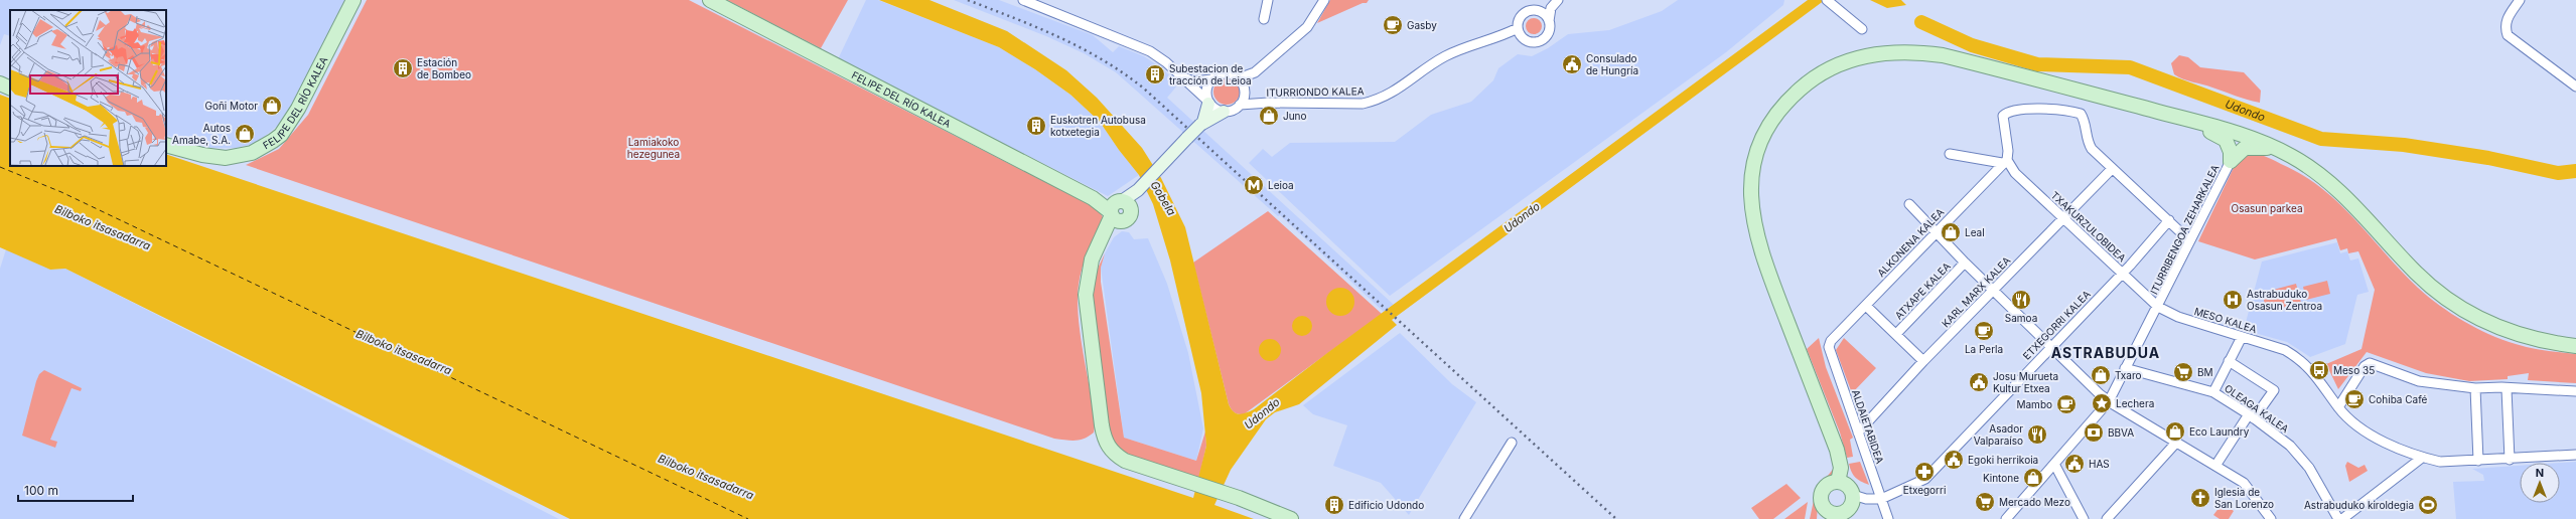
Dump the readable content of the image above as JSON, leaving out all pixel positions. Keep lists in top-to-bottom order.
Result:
{
  "streets": {
    "main road": ["FELIPE DEL RÍO KALEA"],
    "street": [
      "ITURRIONDO KALEA",
      "TXAKURZULOBIDEA",
      "ITURRIBENGOA ZEHARKALEA",
      "ALKONENA KALEA",
      "ATXAPE KALEA",
      "KARL MARX KALEA",
      "MESO KALEA",
      "ETXEGORRI KALEA",
      "OLEAGA KALEA",
      "ALDAIETABIDEA"
    ]
  },
  "crossings": [
    ["TXAKURZULOBIDEA", "ITURRIBENGOA ZEHARKALEA"],
    ["TXAKURZULOBIDEA", "ALKONENA KALEA"],
    ["TXAKURZULOBIDEA", "KARL MARX KALEA"],
    ["TXAKURZULOBIDEA", "MESO KALEA"],
    ["TXAKURZULOBIDEA", "ETXEGORRI KALEA"],
    ["ITURRIBENGOA ZEHARKALEA", "MESO KALEA"],
    ["ALKONENA KALEA", "ALDAIETABIDEA"],
    ["KARL MARX KALEA", "ALDAIETABIDEA"],
    ["ETXEGORRI KALEA", "ALDAIETABIDEA"]
  ],
  "districts": ["ASTRABUDUA"],
  "water": ["Udondo", "Gobela", "Bilboko itsasadarra"],
  "parks": ["Lamiakoko hezegunea", "Osasun parkea"],
  "places": {
    "cafe": [
      "Gasby",
      "La Perla",
      "Cohiba Café",
      "Mambo"
    ],
    "public building": [
      "Consulado de Hungría",
      "Josu Murueta Kultur Etxea",
      "Egoki herrikoia",
      "HAS"
    ],
    "building": [
      "Estación de Bombeo",
      "Subestacion de tracción de Leioa",
      "Euskotren Autobusa kotxetegia",
      "Edificio Udondo"
    ],
    "shop": [
      "Goñi Motor",
      "Juno",
      "Autos Amabe, S.A.",
      "Leal",
      "Txaro",
      "Eco Laundry",
      "Kintone"
    ],
    "metro station": ["Leioa"],
    "restaurant": ["Samoa", "Asador Valparaíso"],
    "hospital": ["Astrabuduko Osasun Zentroa"],
    "bus stop": ["Meso 35"],
    "supermarket": ["BM", "Mercado Mezo"],
    "place": ["Lechera"],
    "bank": ["BBVA"],
    "pharmacy": ["Etxegorri"],
    "church": ["Iglesia de San Lorenzo"],
    "sports": ["Astrabuduko kiroldegia"]
  },
  "scale_bar": "100 m",
  "north": "top"
}
